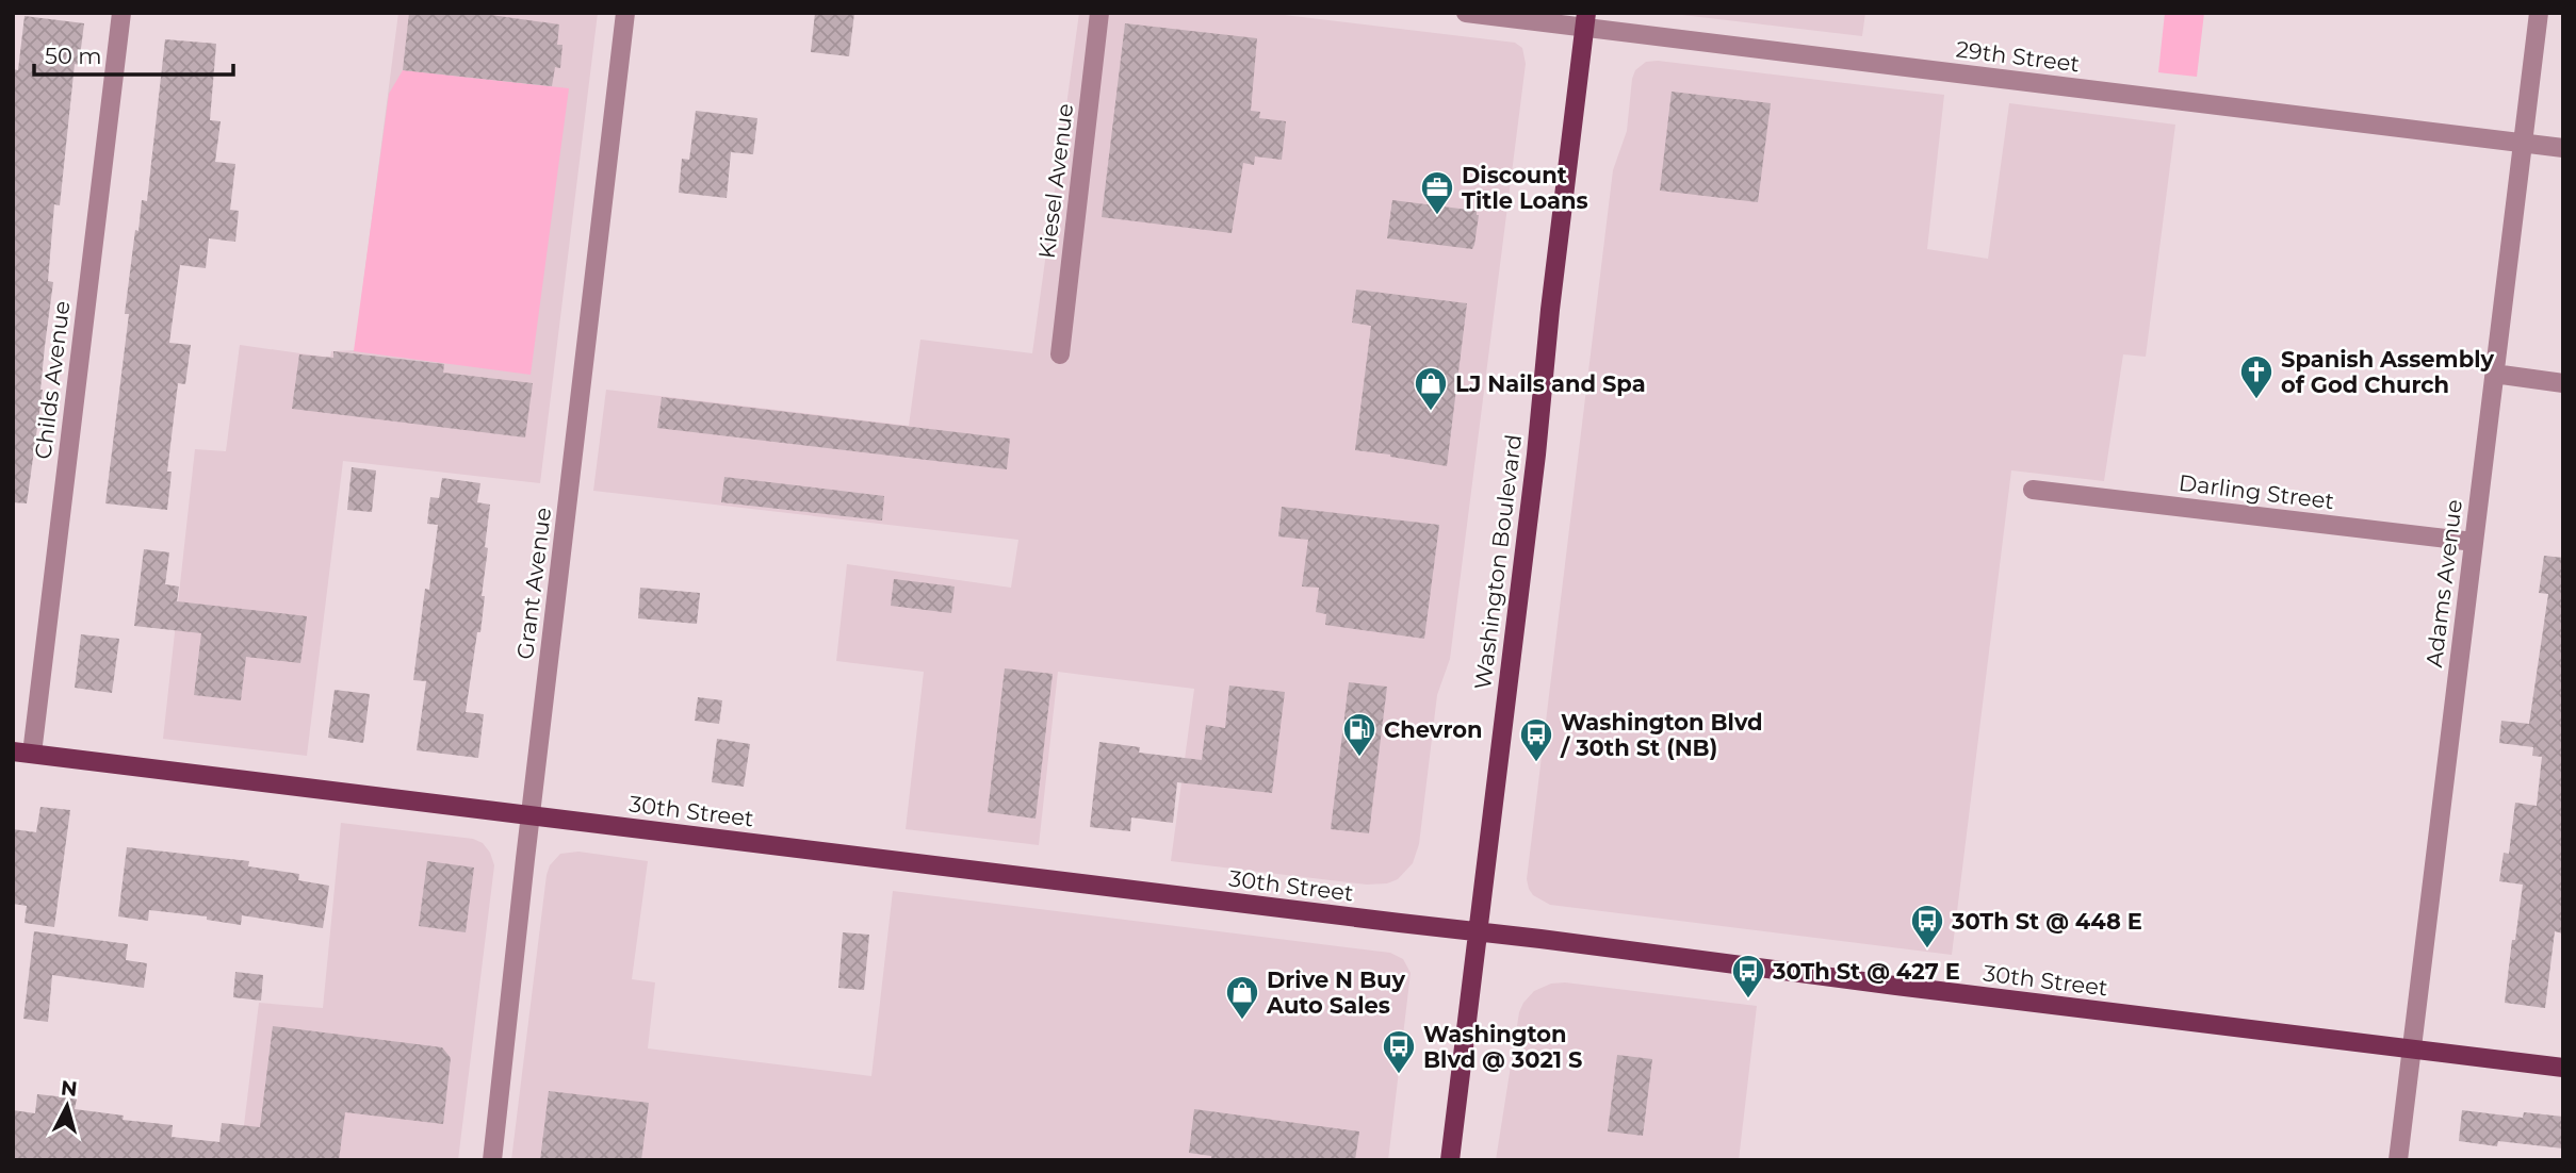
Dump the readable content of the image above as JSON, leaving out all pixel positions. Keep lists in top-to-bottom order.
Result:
{
  "streets": {
    "main road": ["Washington Boulevard", "30th Street"],
    "street": [
      "29th Street",
      "Kiesel Avenue",
      "Childs Avenue",
      "Darling Street",
      "Grant Avenue",
      "Adams Avenue"
    ]
  },
  "crossings": [
    ["29th Street", "Washington Boulevard"],
    ["29th Street", "Adams Avenue"],
    ["Childs Avenue", "30th Street"],
    ["Darling Street", "Adams Avenue"],
    ["Washington Boulevard", "30th Street"],
    ["Grant Avenue", "30th Street"],
    ["Adams Avenue", "30th Street"]
  ],
  "places": {
    "office": ["Discount Title Loans"],
    "church": ["Spanish Assembly of God Church"],
    "shop": ["LJ Nails and Spa", "Drive N Buy Auto Sales"],
    "fuel station": ["Chevron"],
    "bus stop": [
      "Washington Blvd / 30th St (NB)",
      "30Th St @ 448 E",
      "30Th St @ 427 E",
      "Washington Blvd @ 3021 S"
    ]
  },
  "scale_bar": "50 m",
  "north": "top"
}
